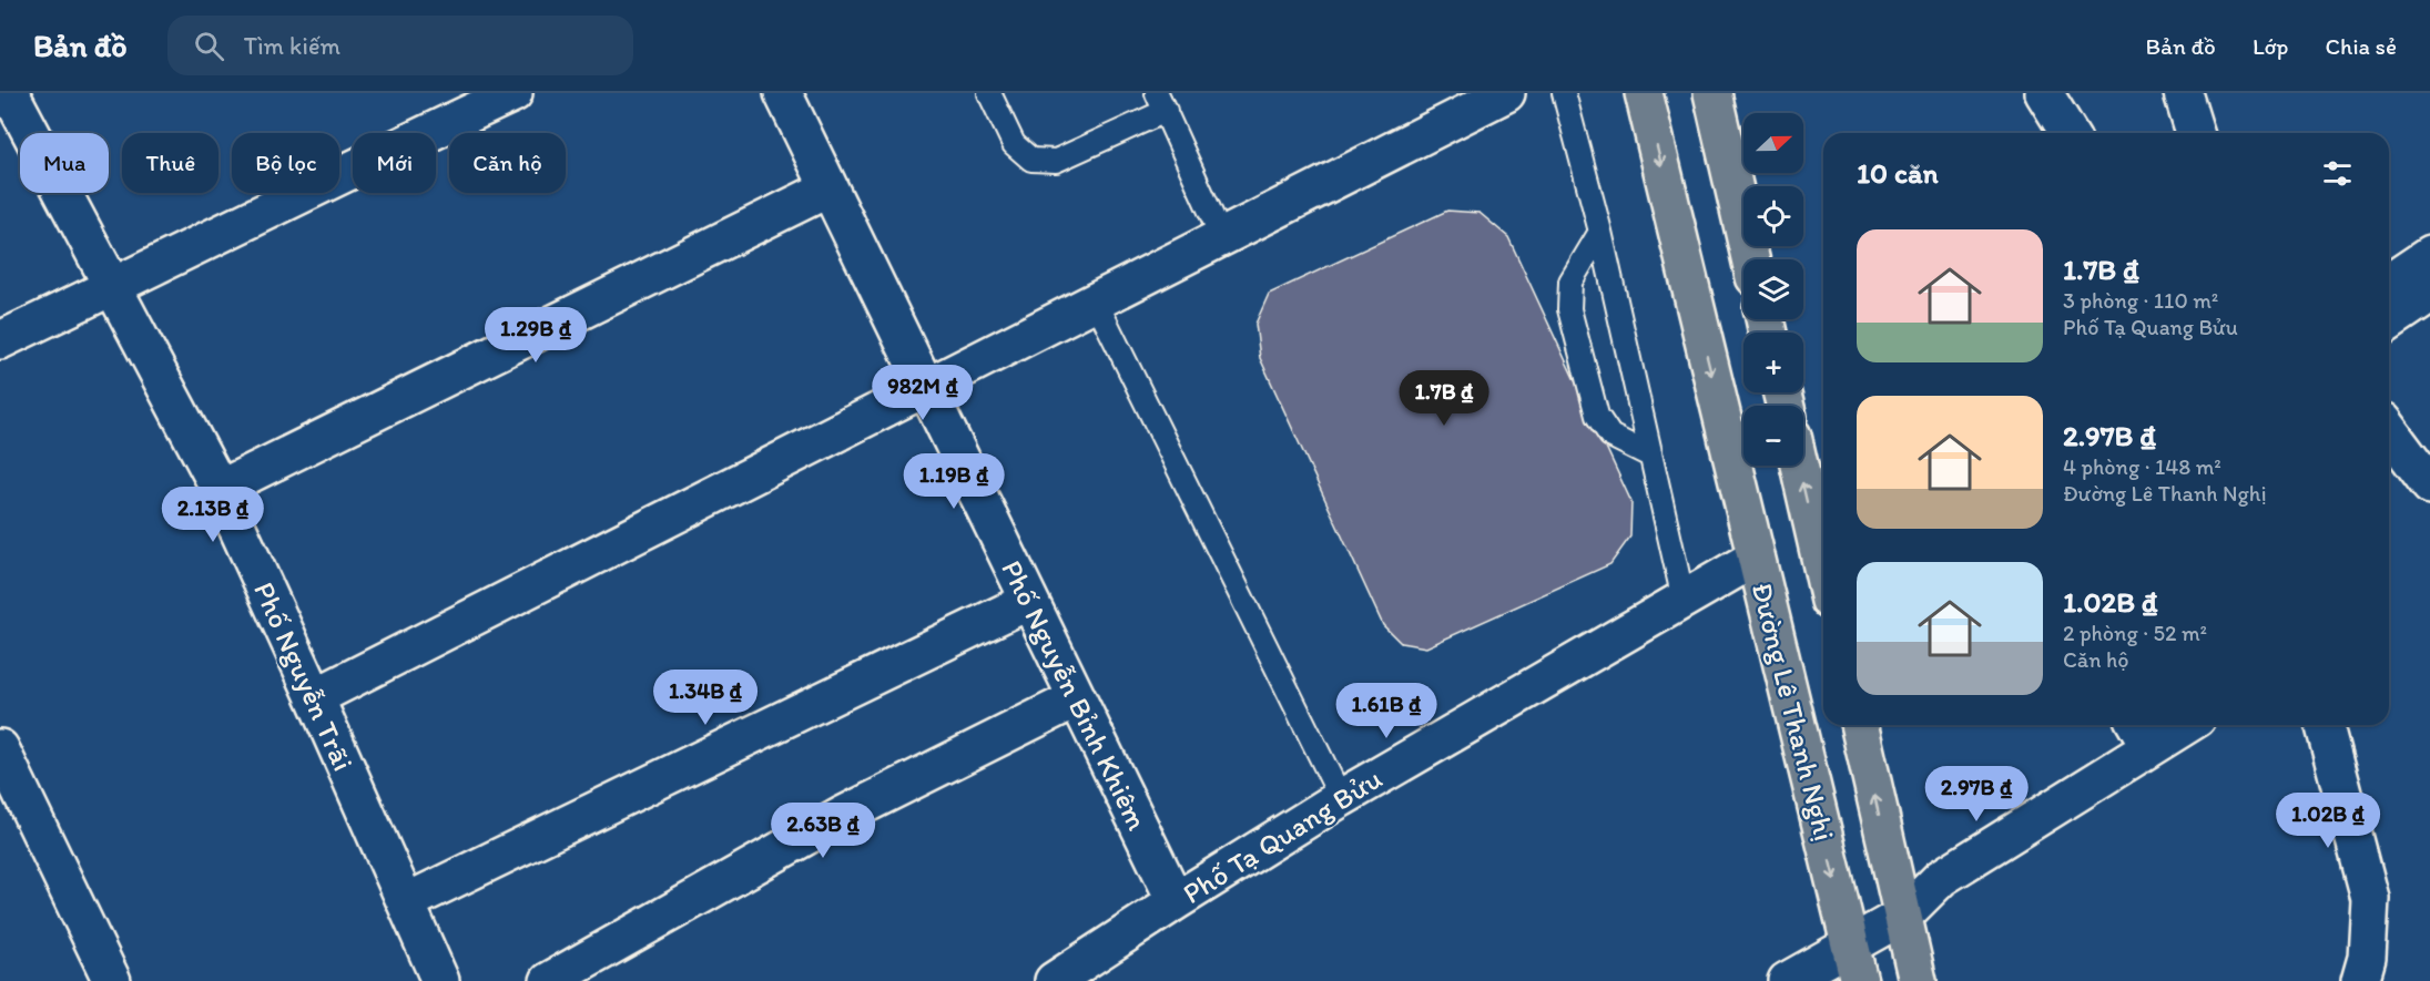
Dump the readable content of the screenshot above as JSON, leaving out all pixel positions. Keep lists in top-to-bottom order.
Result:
{
  "streets": {
    "highway": ["Đường Lê Thanh Nghị"],
    "street": ["Phố Nguyễn Trãi", "Phố Nguyễn Bỉnh Khiêm", "Phố Tạ Quang Bửu"]
  },
  "crossings": [
    ["Phố Nguyễn Bỉnh Khiêm", "Phố Tạ Quang Bửu"],
    ["Đường Lê Thanh Nghị", "Phố Tạ Quang Bửu"]
  ],
  "north": "right",
  "page": {
    "header": "Bản đồ",
    "search": "Tìm kiếm",
    "nav": ["Bản đồ", "Lớp", "Chia sẻ"],
    "map_buttons": ["+", "−"],
    "chip": [
      "Mua",
      "Thuê",
      "Bộ lọc",
      "Mới",
      "Căn hộ"
    ],
    "heading": "10 căn",
    "list": [
      {
        "name": "1.7B ₫",
        "note": "3 phòng · 110 m² · Phố Tạ Quang Bửu"
      },
      {
        "name": "2.97B ₫",
        "note": "4 phòng · 148 m² · Đường Lê Thanh Nghị"
      },
      {
        "name": "1.02B ₫",
        "note": "2 phòng · 52 m² · Căn hộ"
      }
    ],
    "price": [
      "1.29B ₫",
      "982M ₫",
      "1.7B ₫",
      "1.19B ₫",
      "2.13B ₫",
      "1.34B ₫",
      "1.61B ₫",
      "2.97B ₫",
      "1.02B ₫",
      "2.63B ₫"
    ]
  }
}
